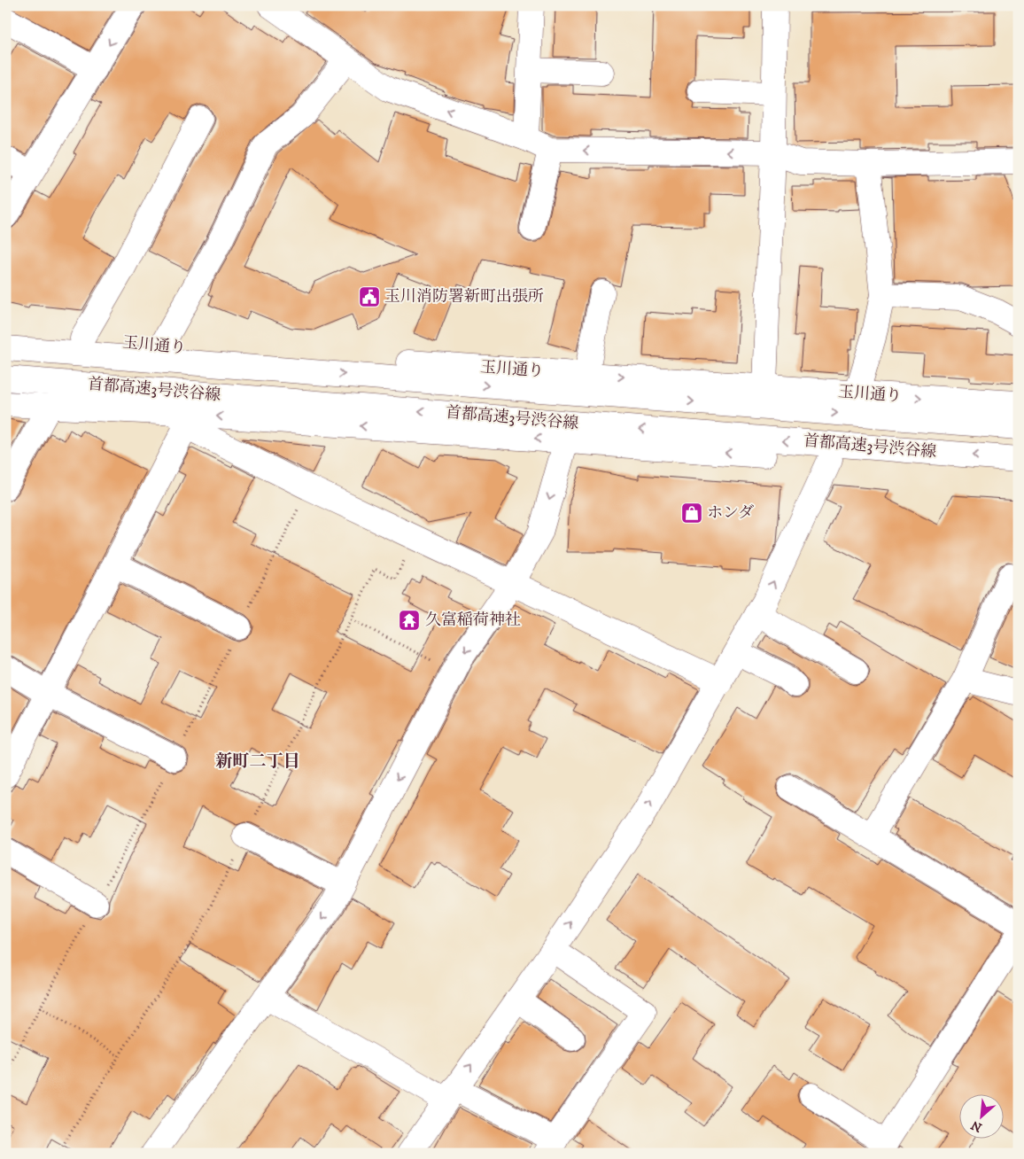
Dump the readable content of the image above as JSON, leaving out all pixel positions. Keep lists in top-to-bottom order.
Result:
{
  "streets": {
    "main road": ["玉川通り", "首都高速3号渋谷線"]
  },
  "districts": ["新町二丁目"],
  "places": {
    "public building": ["玉川消防署新町出張所"],
    "shop": ["ホンダ"],
    "temple": ["久富稲荷神社"]
  },
  "north": "bottom left"
}
